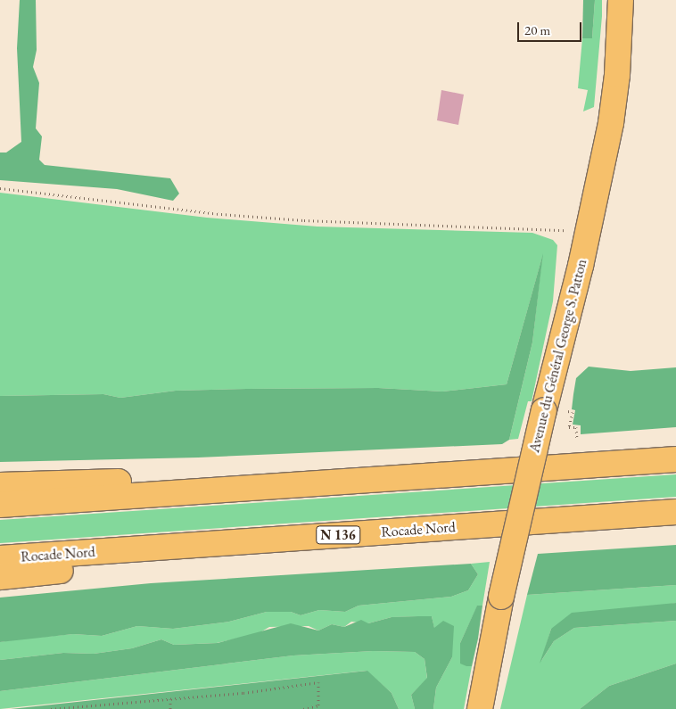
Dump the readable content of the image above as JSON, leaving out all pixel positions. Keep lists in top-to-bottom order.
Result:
{
  "streets": {
    "main road": ["Avenue du Général George S. Patton", "Rocade Nord", "N 136"]
  },
  "scale_bar": "20 m"
}
